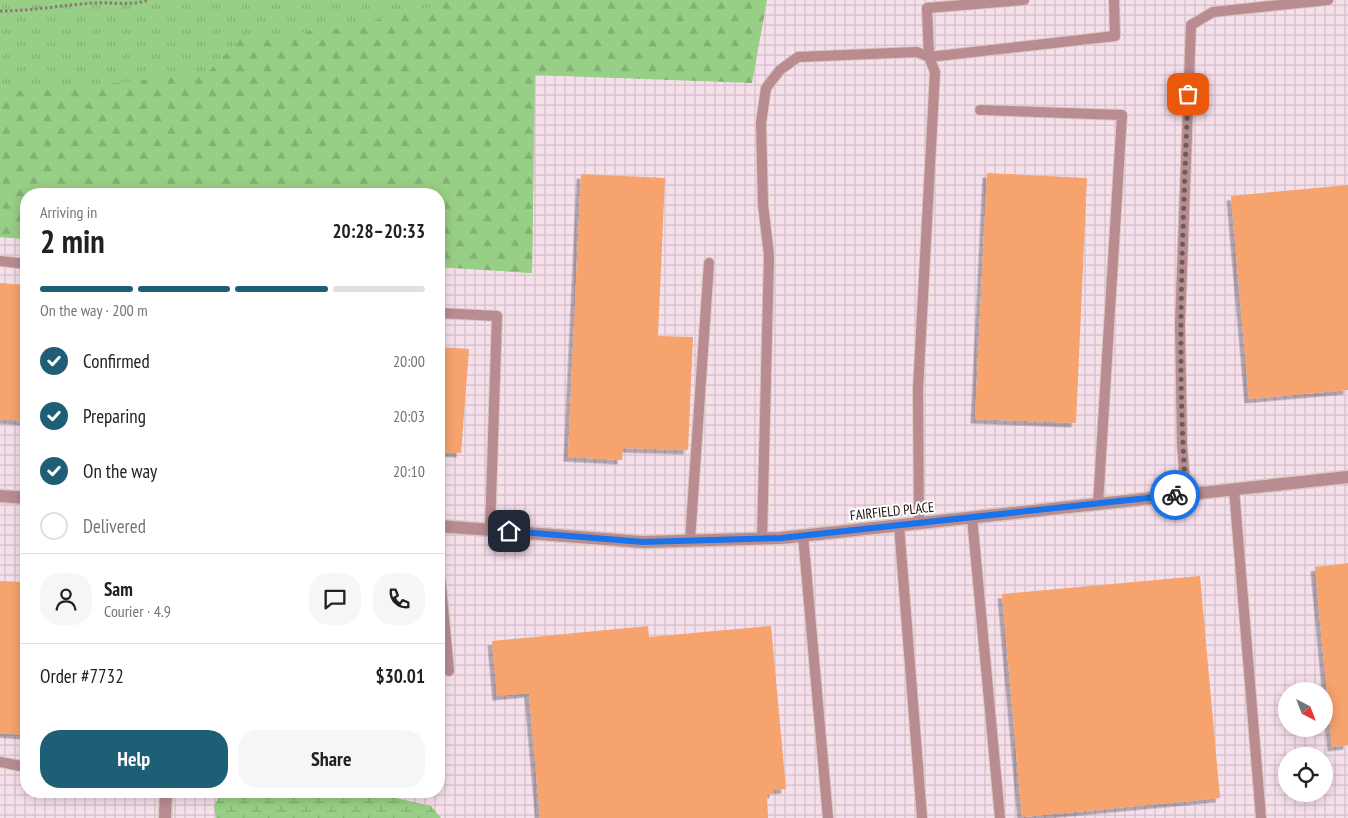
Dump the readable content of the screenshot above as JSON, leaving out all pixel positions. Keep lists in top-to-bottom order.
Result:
{
  "streets": {
    "street": ["FAIRFIELD PLACE"]
  },
  "north": "bottom right",
  "page": {
    "heading": ["2 min", "Arriving in", "20:28–20:33"],
    "panel": [
      "Sam",
      "Courier · 4.9",
      "Order #7732",
      "$30.01"
    ],
    "bar": "On the way · 200 m",
    "list": [
      ["Confirmed", "20:00"],
      ["Preparing", "20:03"],
      ["On the way", "20:10"],
      "Delivered"
    ],
    "buttons": ["Help", "Share"]
  }
}
